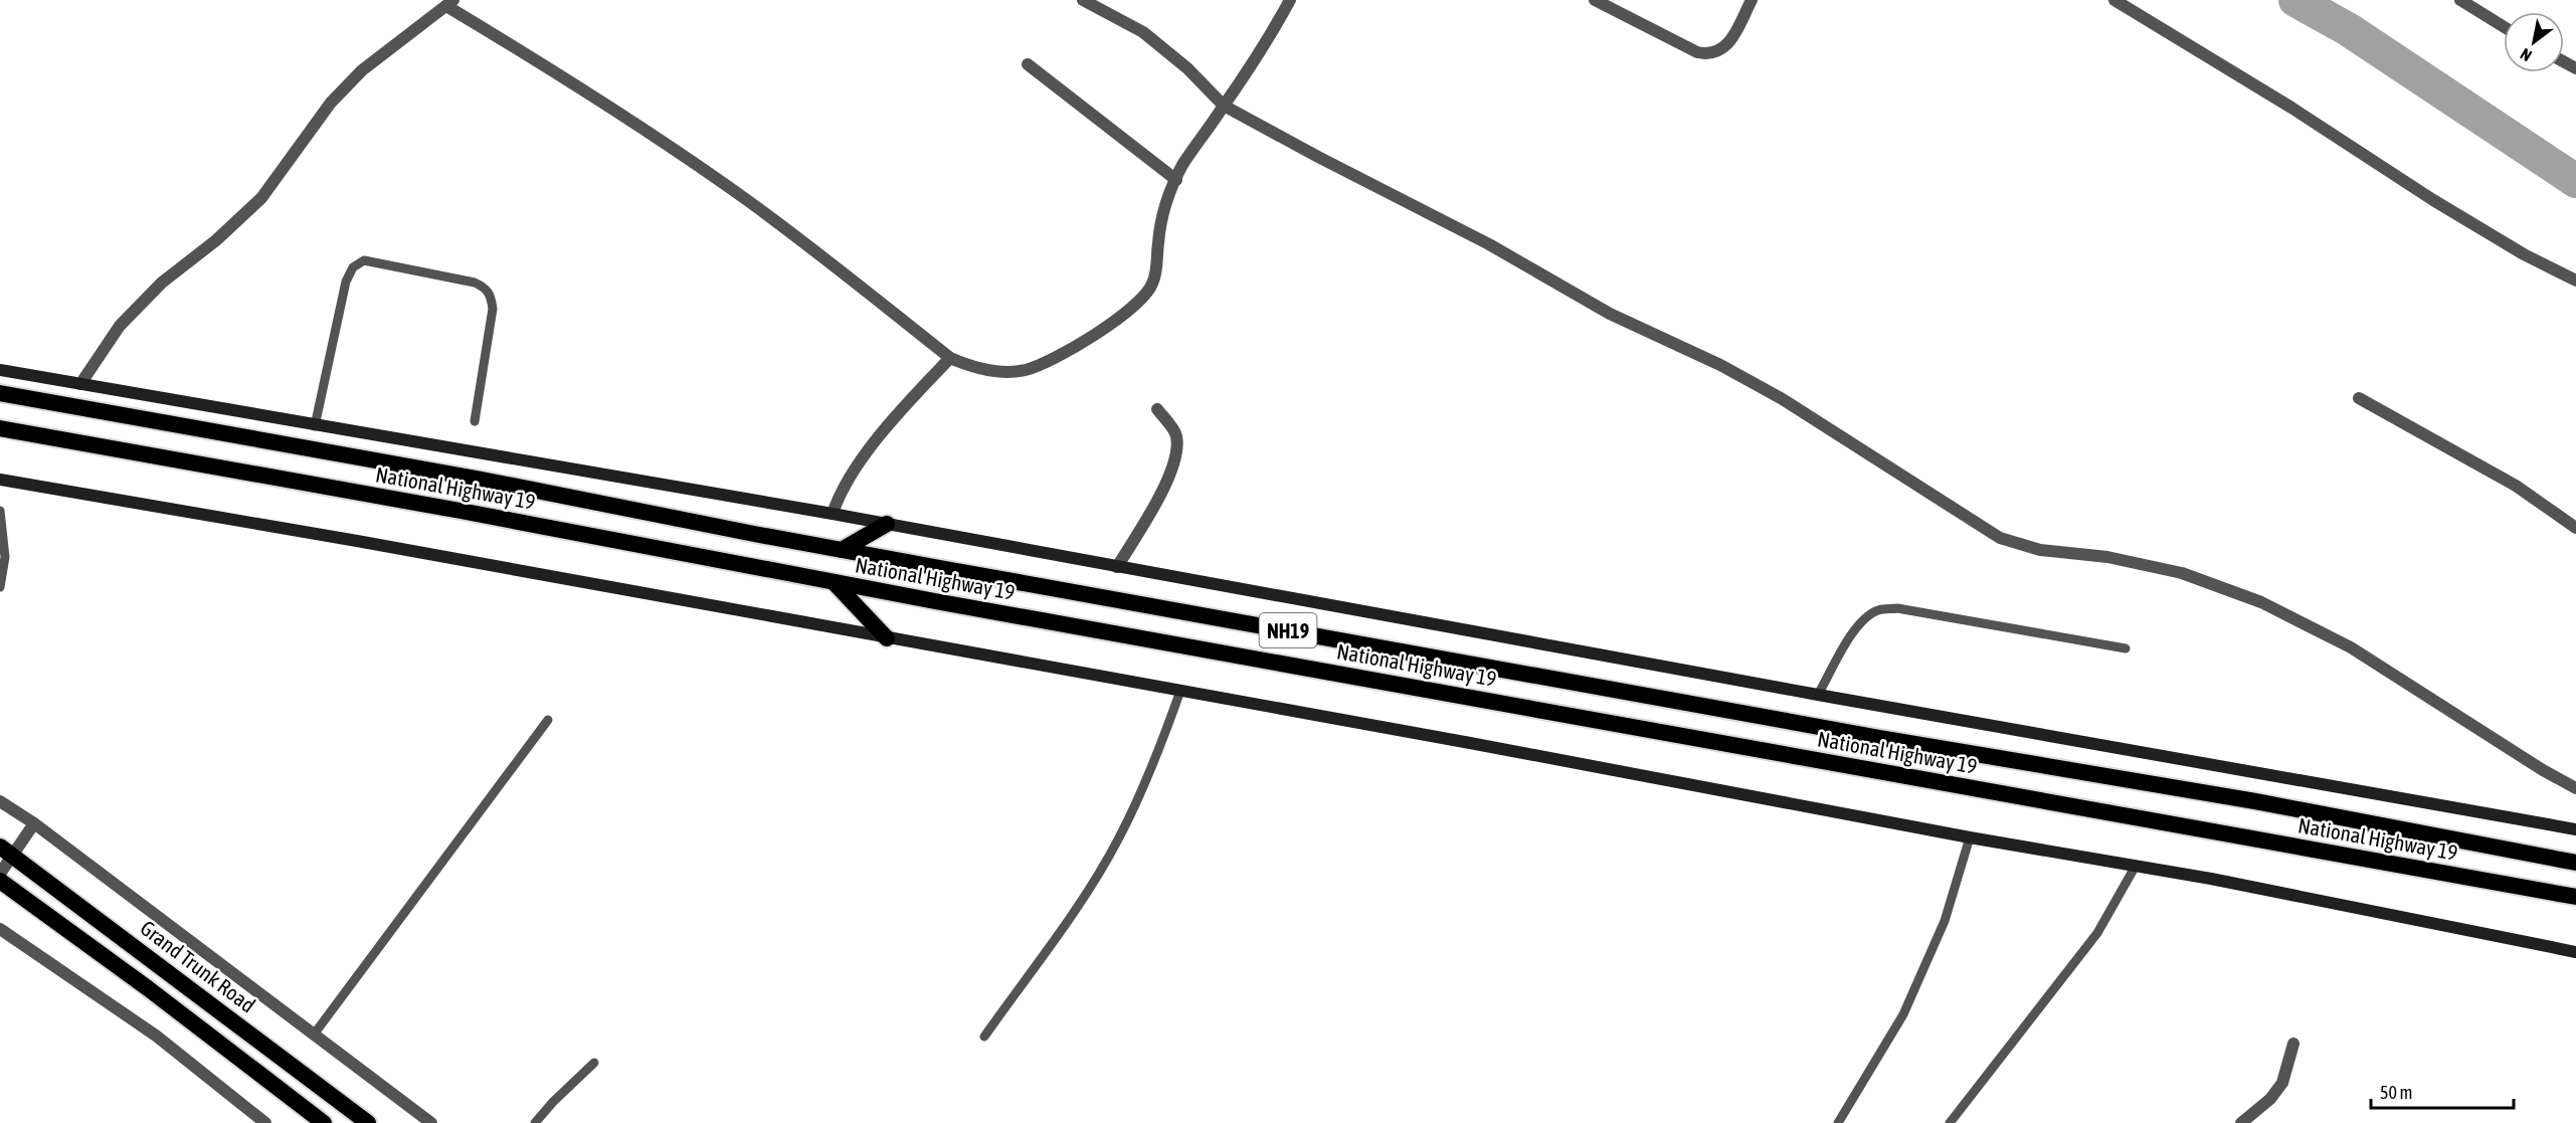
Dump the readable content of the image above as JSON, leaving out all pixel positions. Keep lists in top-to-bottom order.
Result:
{
  "streets": {
    "highway": ["National Highway 19", "NH19", "Grand Trunk Road"]
  },
  "scale_bar": "50 m",
  "north": "bottom left"
}
